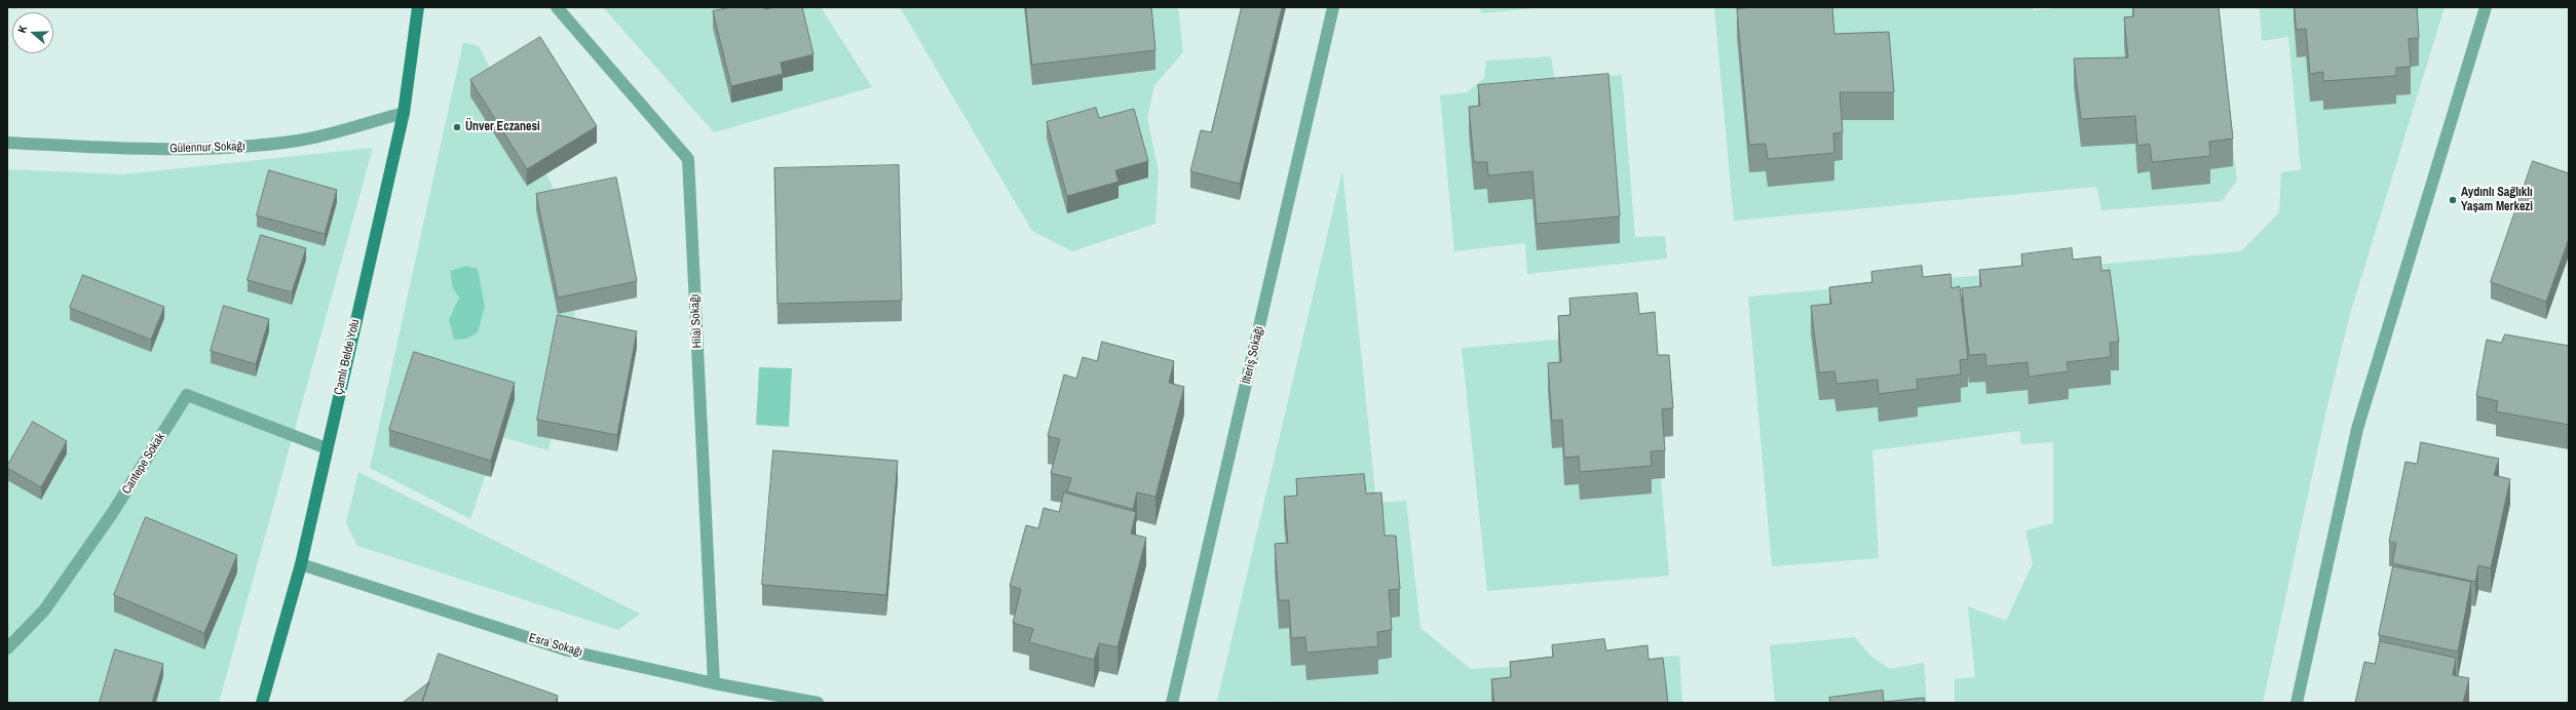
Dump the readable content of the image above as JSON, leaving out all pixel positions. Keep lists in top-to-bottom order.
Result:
{
  "streets": {
    "street": [
      "Gülennur Sokağı",
      "Hilal Sokağı",
      "İlteriş Sokağı",
      "Çamlı Belde Yolu",
      "Cantepe Sokak",
      "Esra Sokağı"
    ]
  },
  "crossings": [
    ["Gülennur Sokağı", "Çamlı Belde Yolu"],
    ["Hilal Sokağı", "Esra Sokağı"],
    ["Çamlı Belde Yolu", "Cantepe Sokak"],
    ["Çamlı Belde Yolu", "Esra Sokağı"]
  ],
  "places": ["Ünver Eczanesi", "Aydınlı Sağlıklı Yaşam Merkezi"],
  "north": "left"
}
